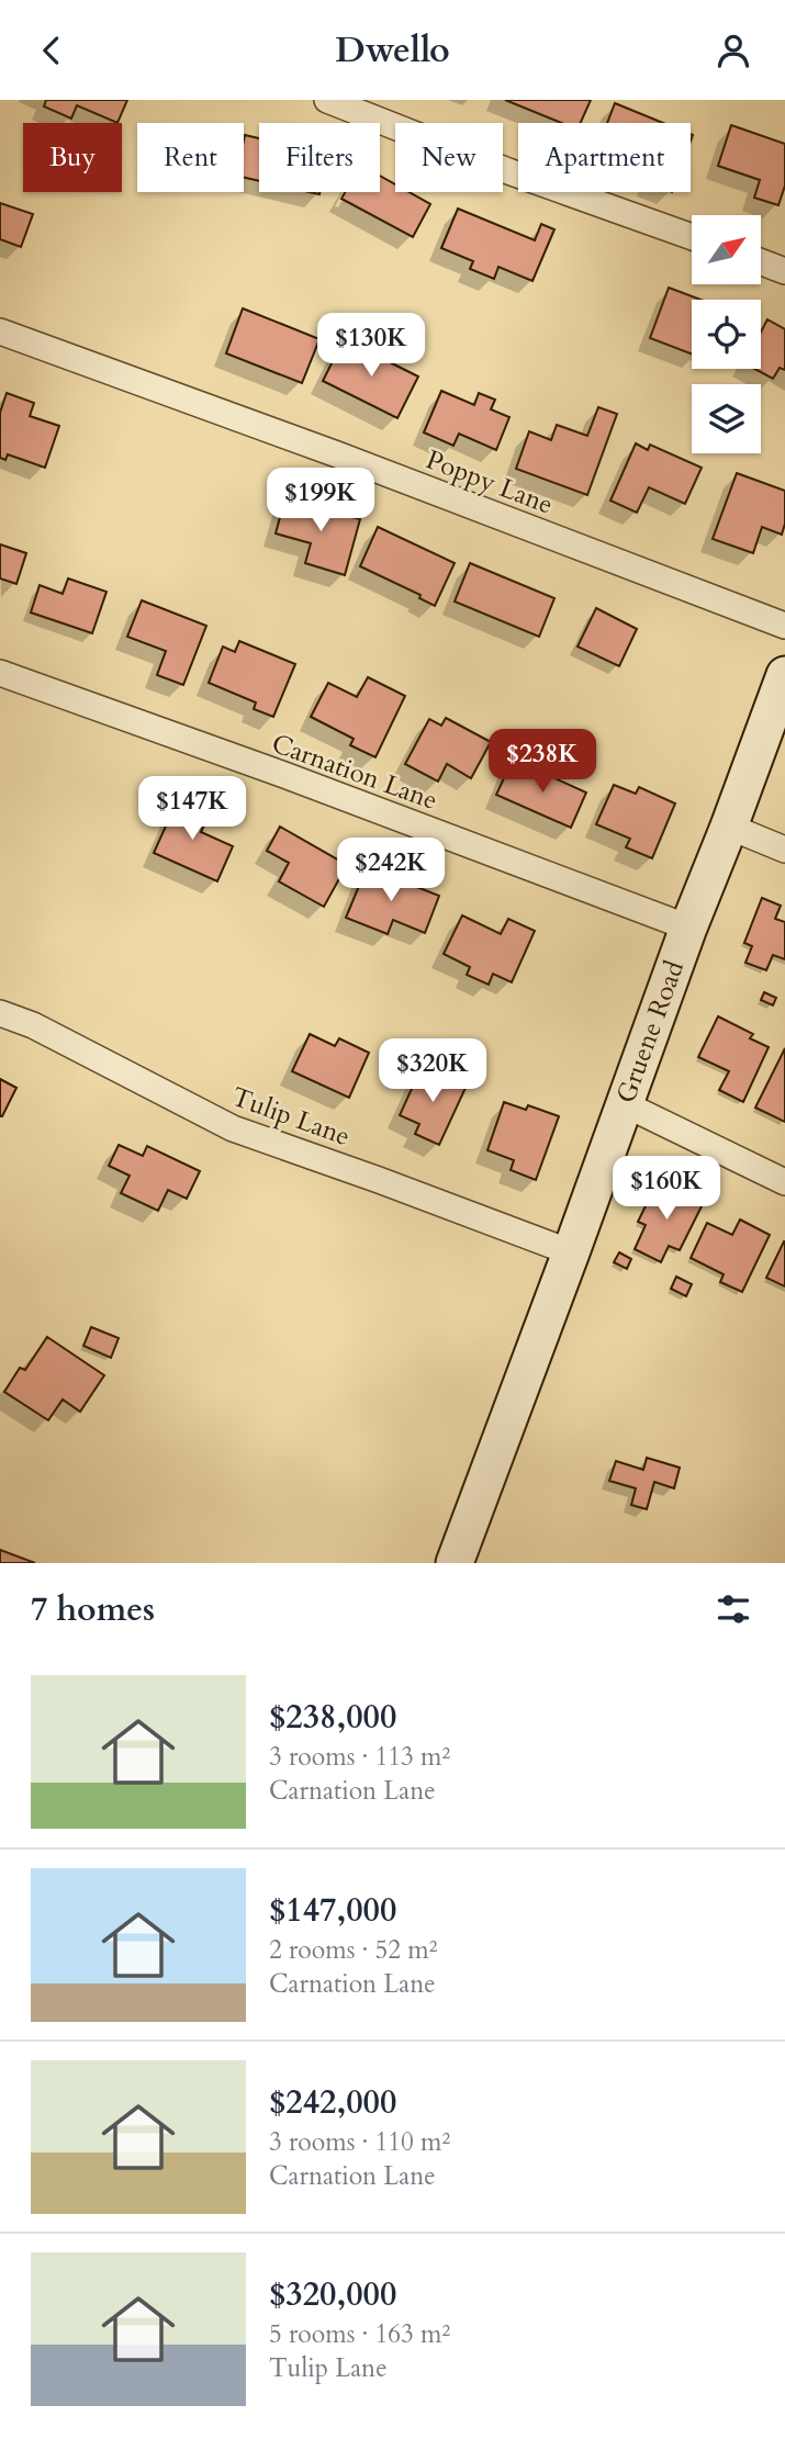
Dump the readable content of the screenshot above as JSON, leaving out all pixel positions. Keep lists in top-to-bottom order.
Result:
{
  "streets": {
    "street": [
      "Poppy Lane",
      "Carnation Lane",
      "Gruene Road",
      "Tulip Lane"
    ]
  },
  "crossings": [
    ["Carnation Lane", "Gruene Road"],
    ["Gruene Road", "Tulip Lane"]
  ],
  "north": "top right",
  "page": {
    "header": "Dwello",
    "chip": [
      "Buy",
      "Rent",
      "Filters",
      "New",
      "Apartment"
    ],
    "price": [
      "$130K",
      "$199K",
      "$238K",
      "$147K",
      "$242K",
      "$320K",
      "$160K"
    ],
    "heading": "7 homes",
    "list": [
      {
        "name": "$238,000",
        "note": "3 rooms · 113 m² · Carnation Lane"
      },
      {
        "name": "$147,000",
        "note": "2 rooms · 52 m² · Carnation Lane"
      },
      {
        "name": "$242,000",
        "note": "3 rooms · 110 m² · Carnation Lane"
      },
      {
        "name": "$320,000",
        "note": "5 rooms · 163 m² · Tulip Lane"
      }
    ]
  }
}
